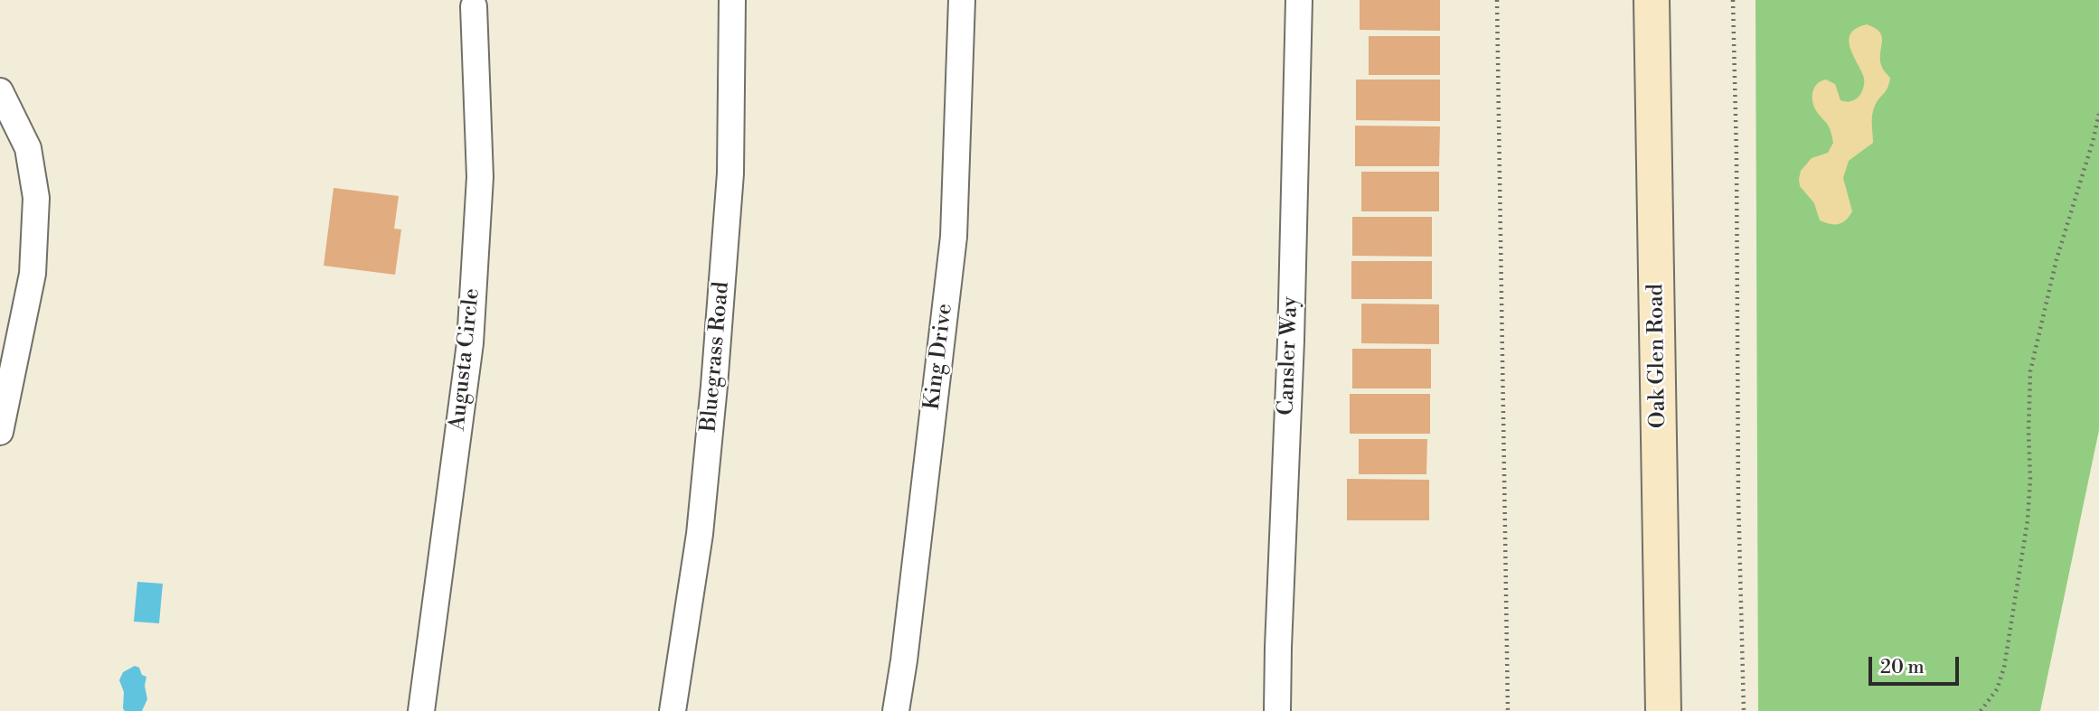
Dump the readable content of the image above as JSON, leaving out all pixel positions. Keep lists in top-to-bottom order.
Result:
{
  "streets": {
    "main road": ["Oak Glen Road"],
    "street": [
      "Cansler Way",
      "Bluegrass Road",
      "King Drive",
      "Augusta Circle"
    ]
  },
  "scale_bar": "20 m"
}
